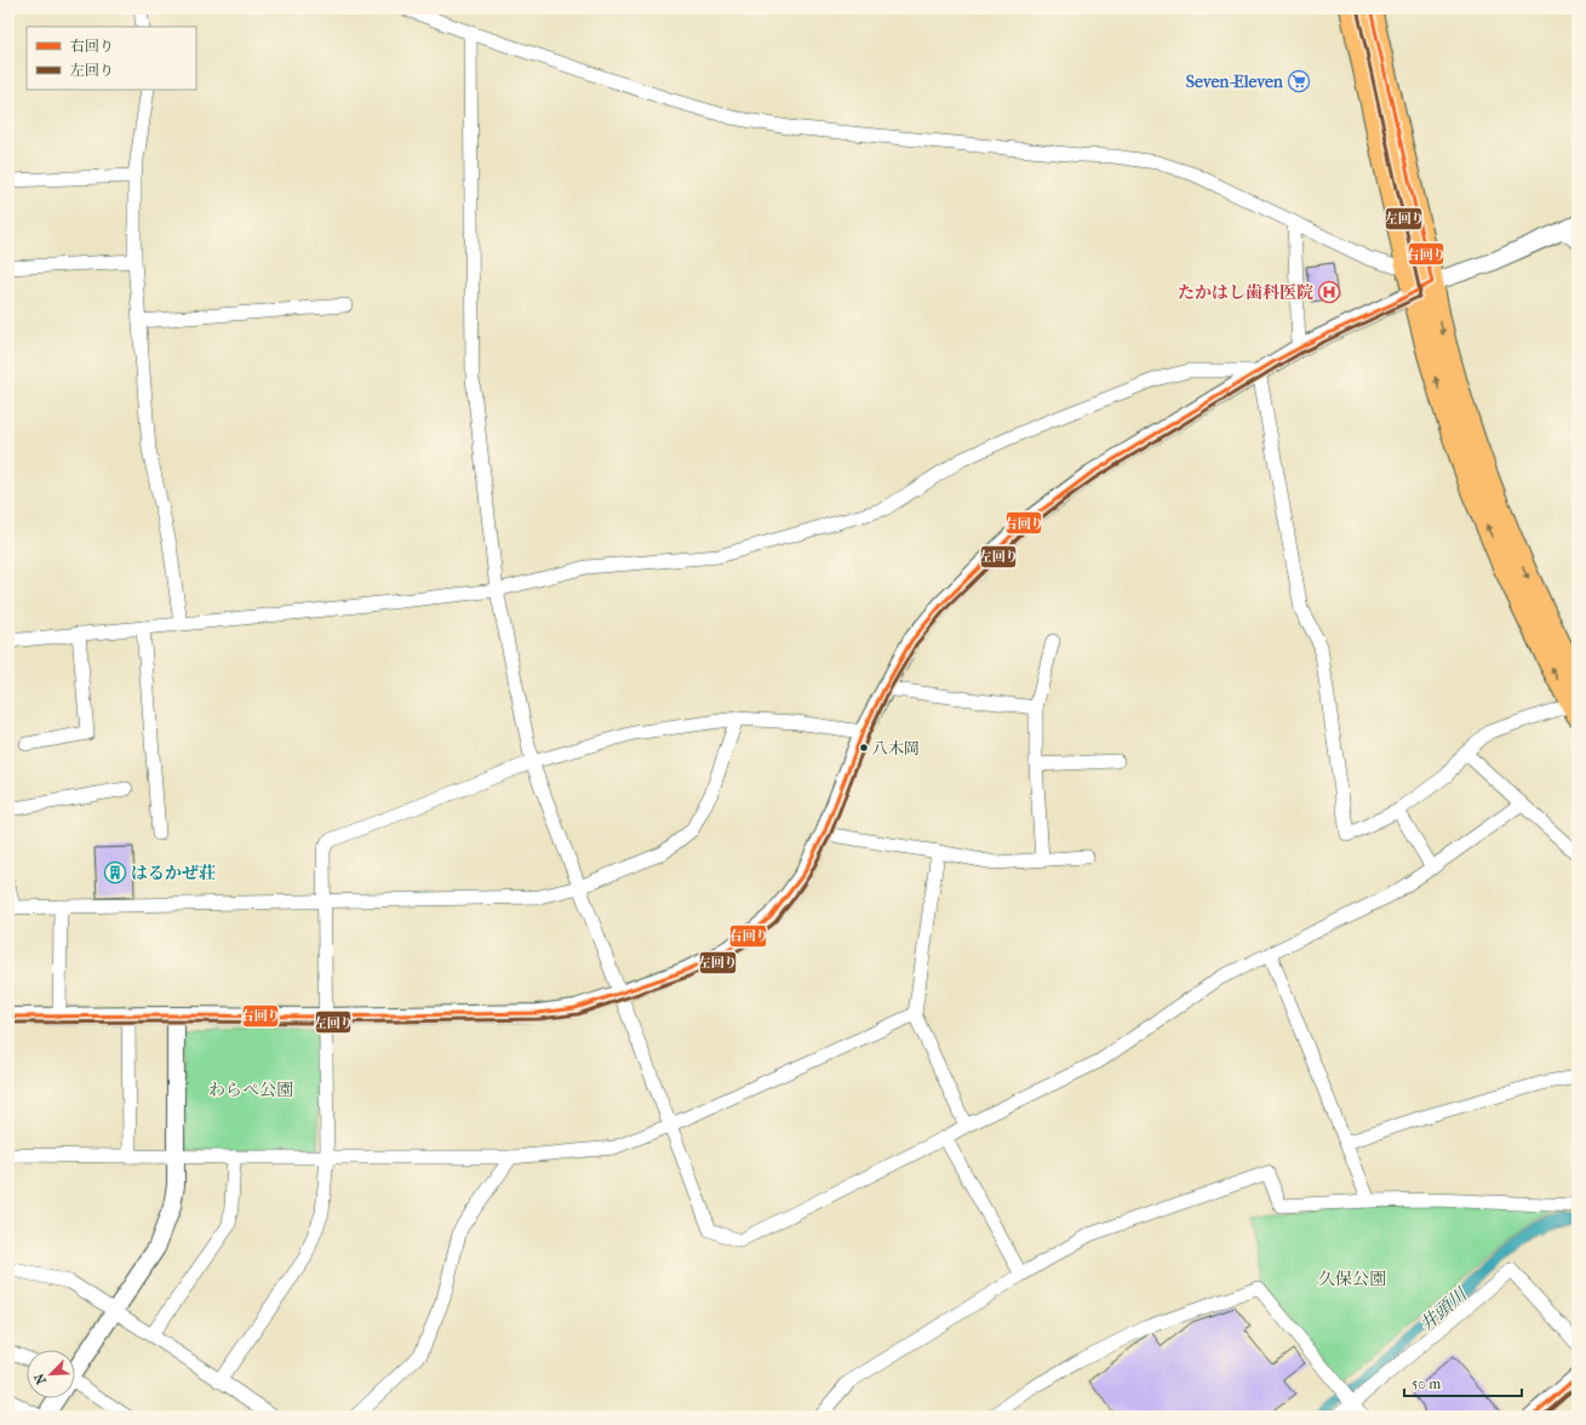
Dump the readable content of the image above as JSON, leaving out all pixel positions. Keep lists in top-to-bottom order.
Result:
{
  "water": ["井頭川"],
  "parks": ["わらぺ公園", "久保公園"],
  "places": {
    "supermarket": ["Seven-Eleven"],
    "hospital": ["たかはし歯科医院"],
    "other": ["八木岡"],
    "building": ["はるかぜ荘"]
  },
  "lines": ["transit line 右回り", "transit line 左回り"],
  "legend": ["右回り", "左回り"],
  "scale_bar": "50 m",
  "north": "bottom left"
}
